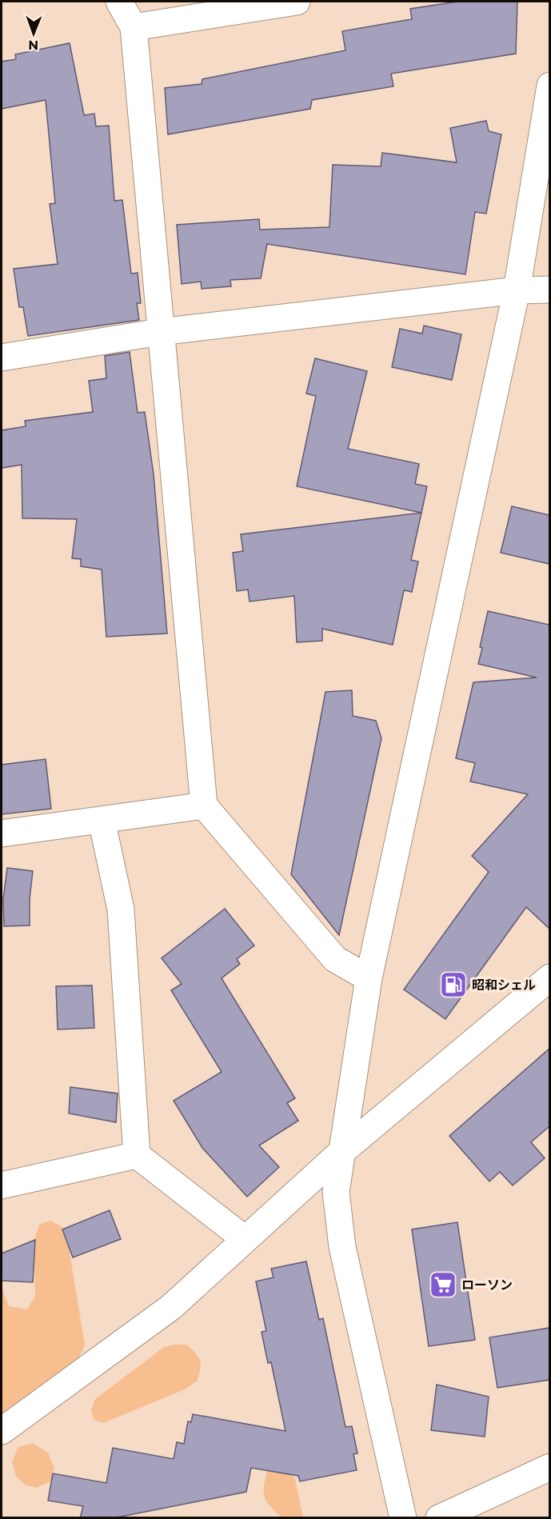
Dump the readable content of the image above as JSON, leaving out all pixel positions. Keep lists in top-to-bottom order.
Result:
{
  "places": {
    "fuel station": ["昭和シェル"],
    "supermarket": ["ローソン"]
  },
  "north": "bottom"
}
